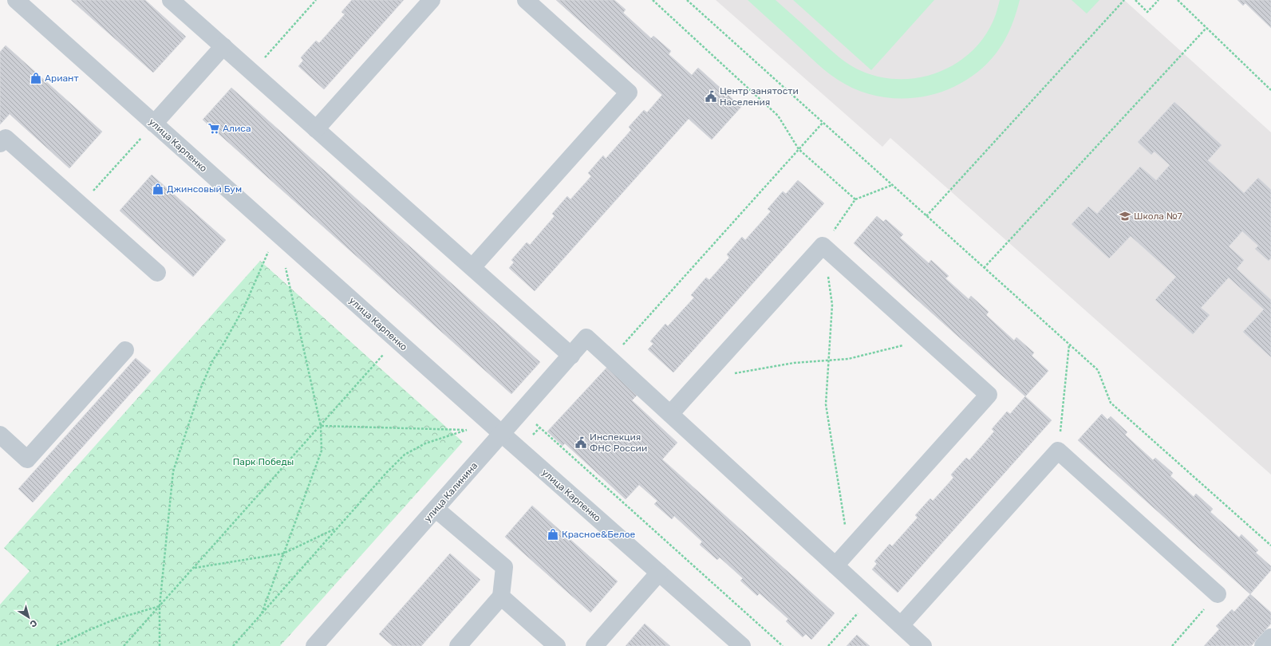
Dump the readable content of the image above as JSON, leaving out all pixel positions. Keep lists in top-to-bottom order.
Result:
{
  "streets": {
    "street": ["улица Карпенко", "улица Калинина"]
  },
  "crossings": [
    ["улица Карпенко", "улица Калинина"]
  ],
  "parks": ["Парк Победы"],
  "places": {
    "shop": ["Ариант", "Джинсовый Бум", "Красное&Белое"],
    "public building": ["Центр занятости Населения", "Инспекция ФНС России"],
    "supermarket": ["Алиса"],
    "school or university": ["Школа №7"]
  },
  "north": "bottom right"
}
